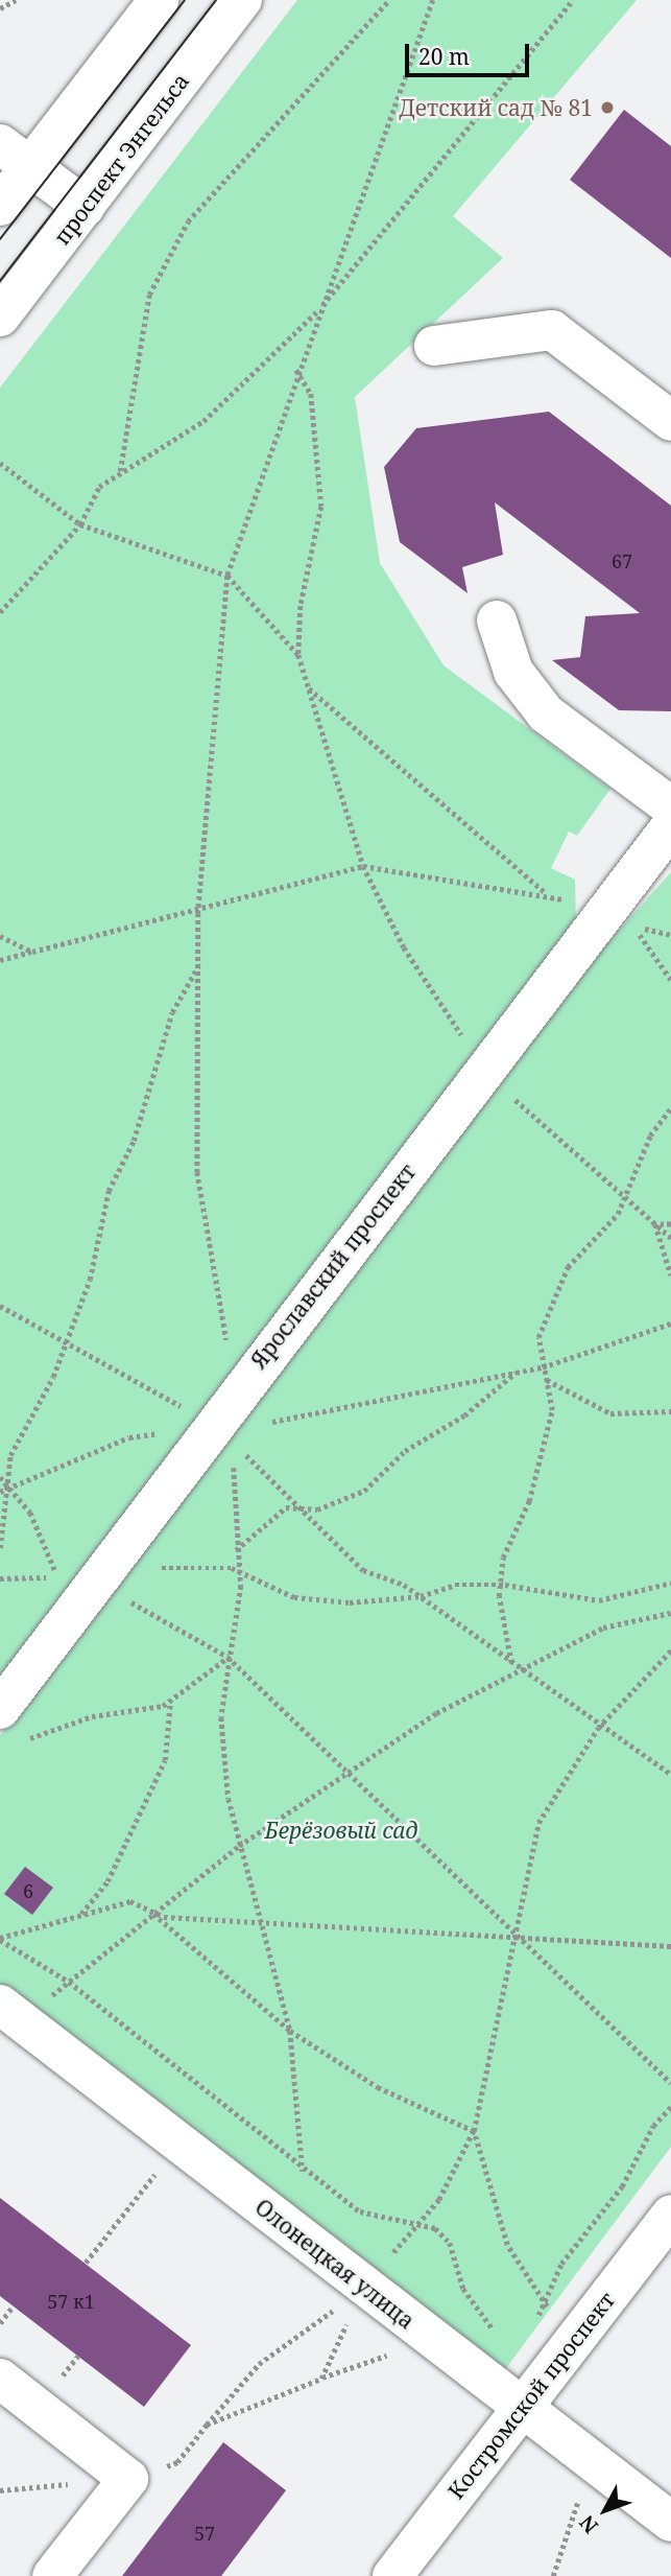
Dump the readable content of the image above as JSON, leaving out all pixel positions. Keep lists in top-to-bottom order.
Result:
{
  "streets": {
    "street": [
      "проспект Энгельса",
      "Ярославский проспект",
      "Олонецкая улица",
      "Костромской проспект"
    ]
  },
  "crossings": [
    ["Олонецкая улица", "Костромской проспект"]
  ],
  "parks": ["Берёзовый сад"],
  "places": ["Детский сад № 81"],
  "house_numbers": [
    "67",
    "6",
    "57 к1",
    "57"
  ],
  "scale_bar": "20 m",
  "north": "bottom left"
}
